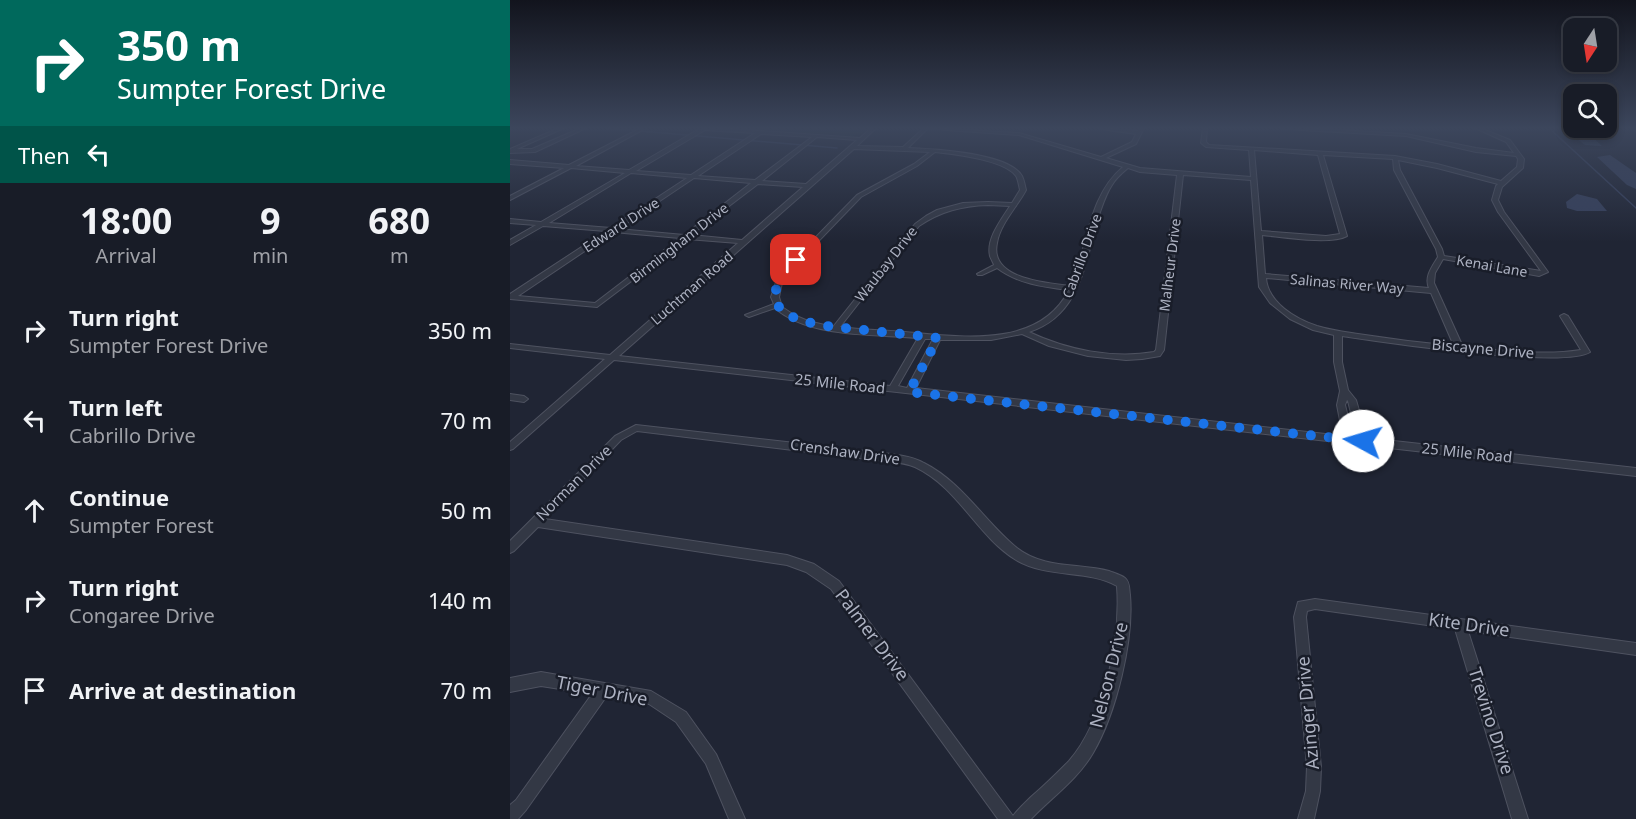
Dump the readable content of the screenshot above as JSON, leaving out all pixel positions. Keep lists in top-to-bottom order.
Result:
{
  "streets": {
    "street": [
      "Edward Drive",
      "Birmingham Drive",
      "Cabrillo Drive",
      "Waubay Drive",
      "Malheur Drive",
      "Kenai Lane",
      "Salinas River Way",
      "Luchtman Road",
      "Biscayne Drive",
      "25 Mile Road",
      "Crenshaw Drive",
      "Norman Drive",
      "Kite Drive",
      "Palmer Drive",
      "Nelson Drive",
      "Tiger Drive",
      "Azinger Drive",
      "Trevino Drive"
    ]
  },
  "crossings": [
    ["Edward Drive", "Birmingham Drive"],
    ["Cabrillo Drive", "Waubay Drive"],
    ["Cabrillo Drive", "Malheur Drive"],
    ["Salinas River Way", "Biscayne Drive"],
    ["Luchtman Road", "25 Mile Road"],
    ["Crenshaw Drive", "Norman Drive"],
    ["Crenshaw Drive", "Nelson Drive"],
    ["Norman Drive", "Palmer Drive"],
    ["Kite Drive", "Azinger Drive"],
    ["Kite Drive", "Trevino Drive"]
  ],
  "north": "bottom",
  "page": {
    "turn": ["350 m", "Sumpter Forest Drive"],
    "then": "Then",
    "eta": [
      "18:00",
      "Arrival",
      "9",
      "min",
      "680",
      "m"
    ],
    "list": [
      {
        "name": "Turn right",
        "note": "Sumpter Forest Drive",
        "value": "350 m"
      },
      {
        "name": "Turn left",
        "note": "Cabrillo Drive",
        "value": "70 m"
      },
      {
        "name": "Continue",
        "note": "Sumpter Forest",
        "value": "50 m"
      },
      {
        "name": "Turn right",
        "note": "Congaree Drive",
        "value": "140 m"
      },
      {
        "name": "Arrive at destination",
        "value": "70 m"
      }
    ]
  }
}
